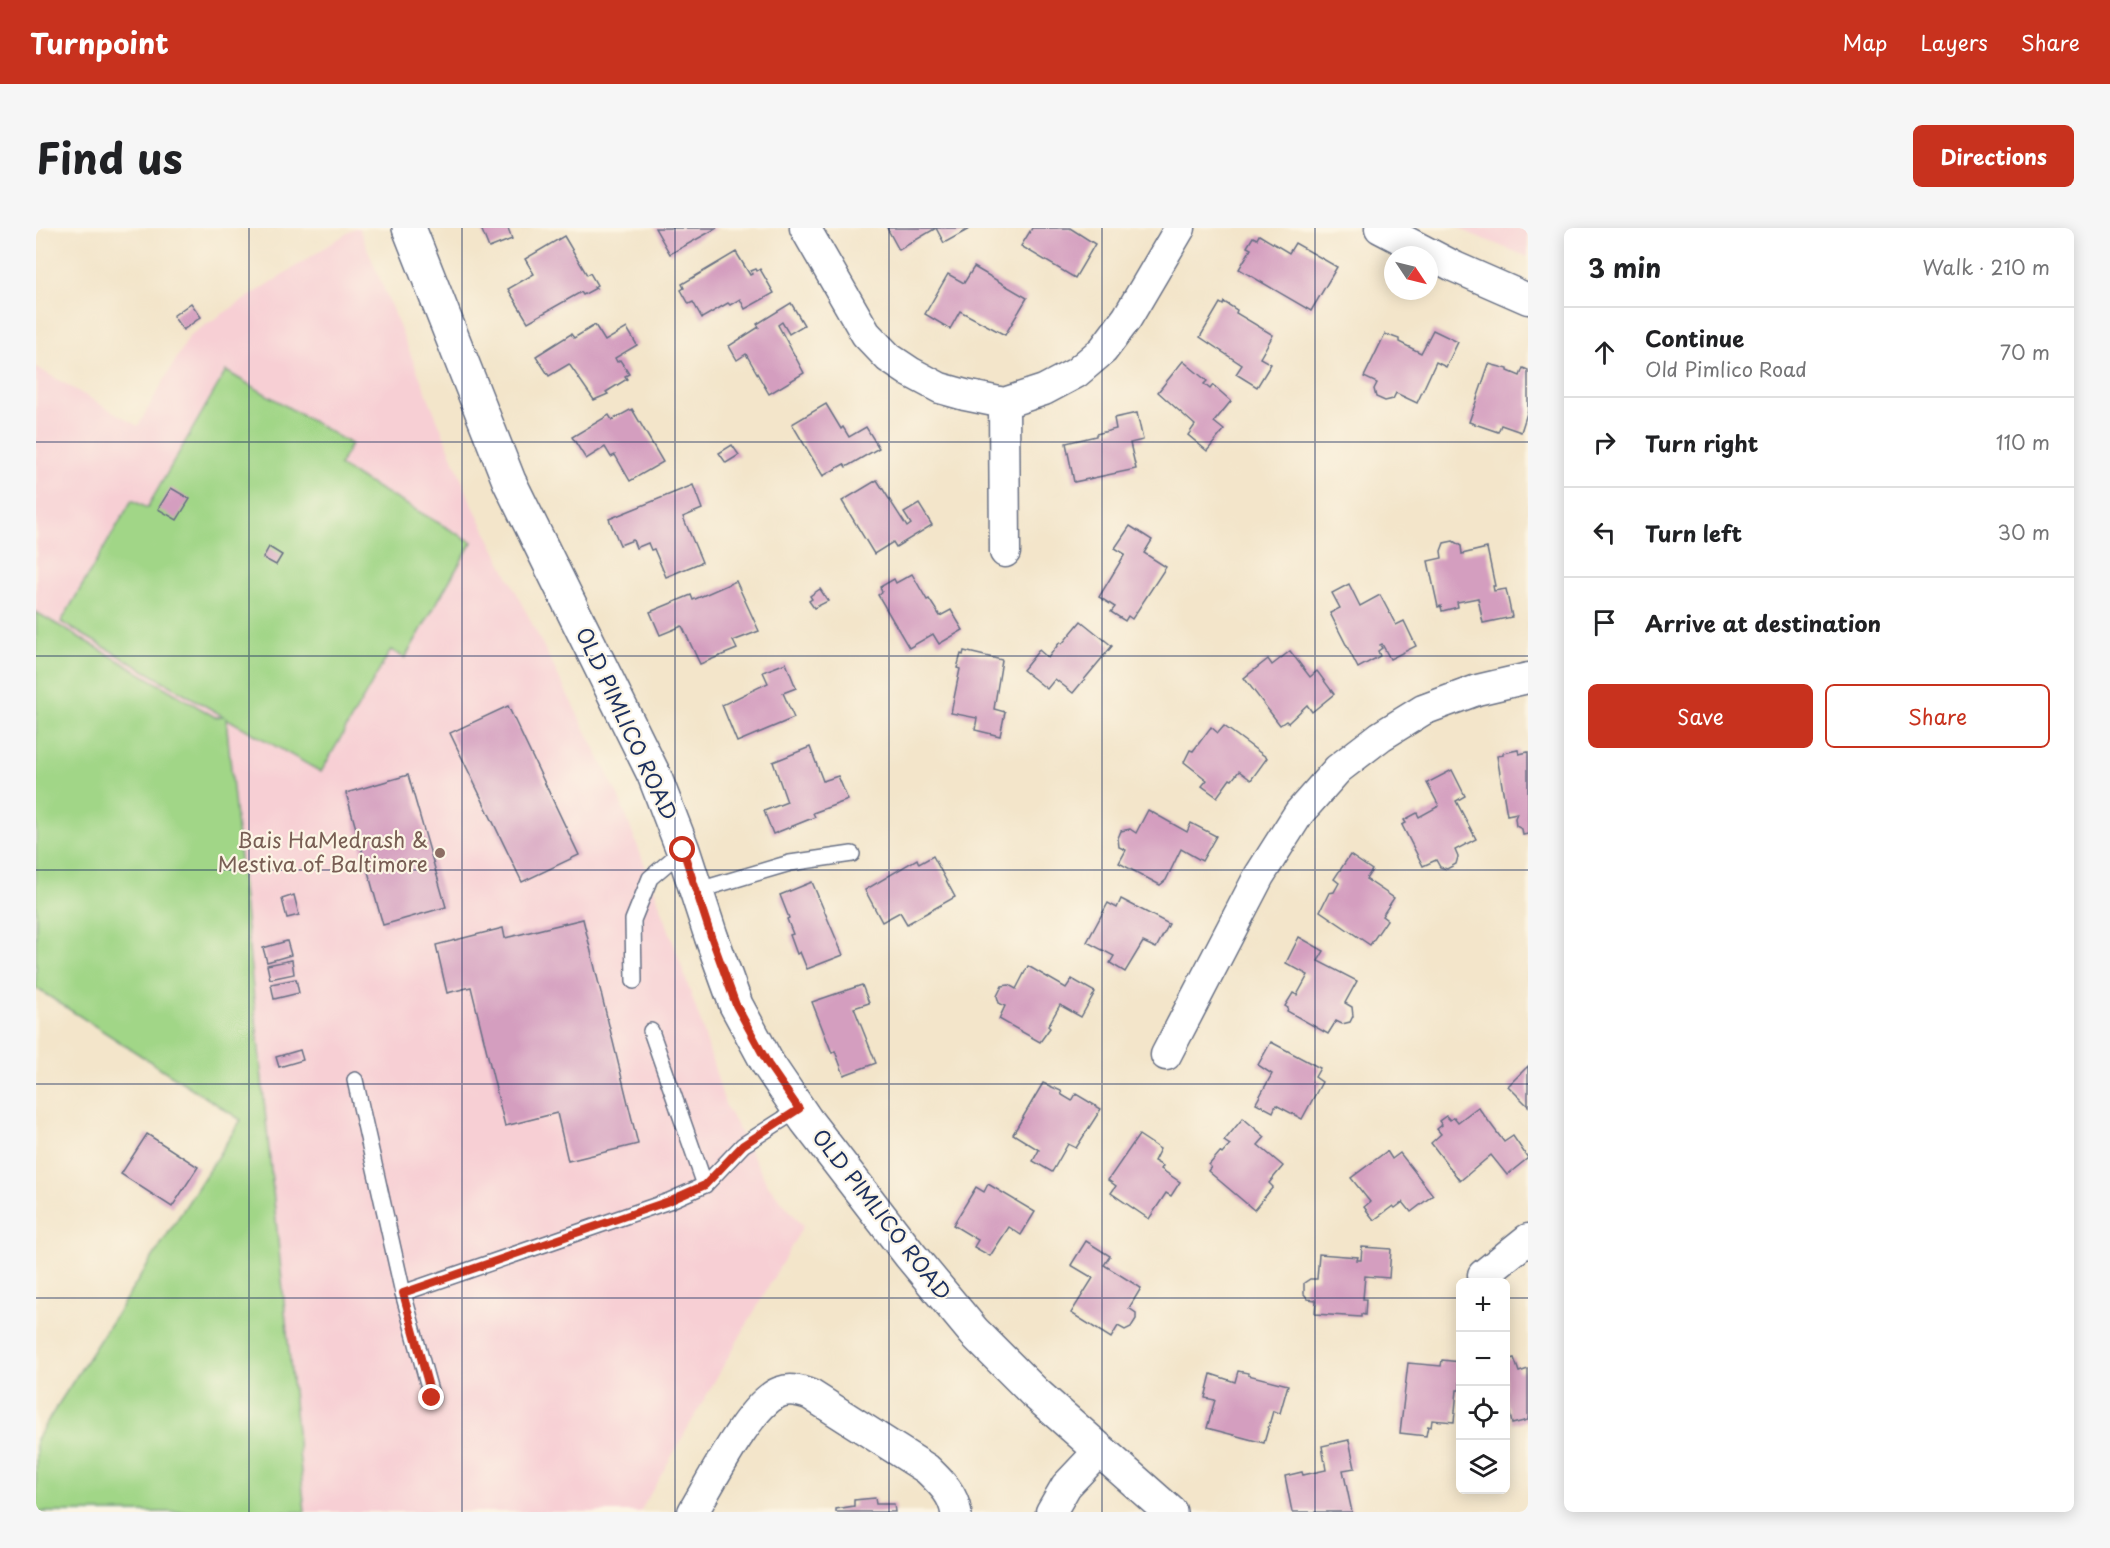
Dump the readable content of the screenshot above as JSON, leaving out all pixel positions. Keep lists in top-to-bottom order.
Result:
{
  "streets": {
    "street": ["OLD PIMLICO ROAD"]
  },
  "places": ["Bais HaMedrash & Mestiva of Baltimore"],
  "north": "bottom right",
  "page": {
    "header": "Turnpoint",
    "nav": ["Map", "Layers", "Share"],
    "title": "Find us",
    "buttons": [
      "Directions",
      ["Save", "Share"]
    ],
    "heading": ["3 min", "Walk · 210 m"],
    "list": [
      ["Continue", "Old Pimlico Road", "70 m"],
      ["Turn right", "110 m"],
      ["Turn left", "30 m"],
      "Arrive at destination"
    ],
    "map_buttons": ["+", "−"]
  }
}
